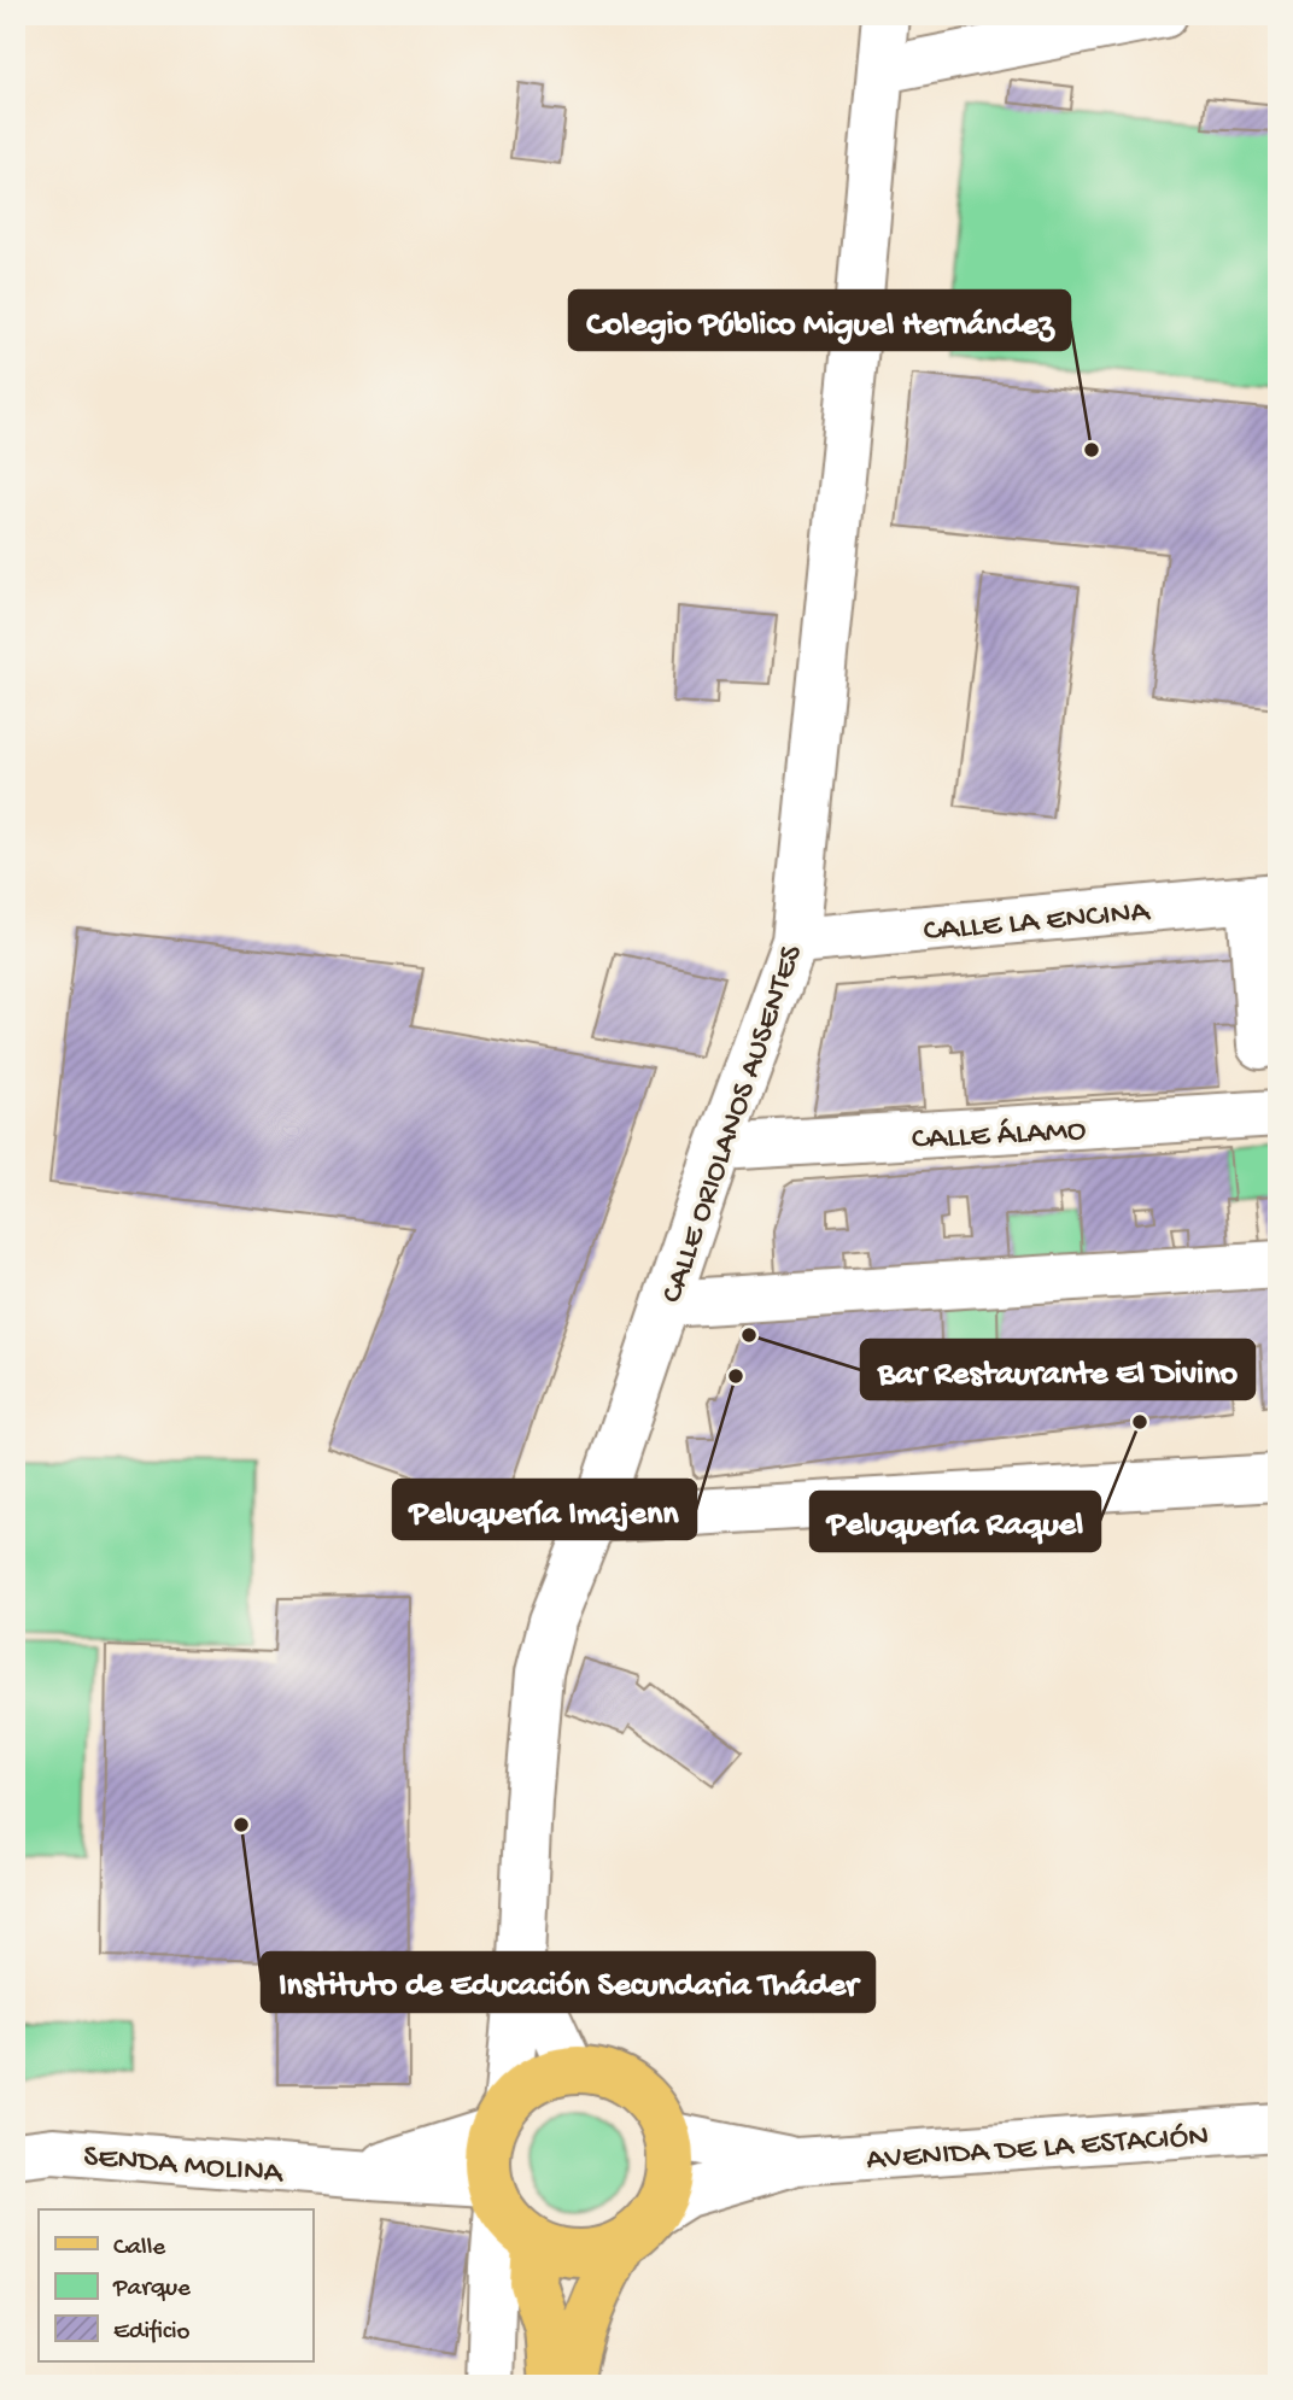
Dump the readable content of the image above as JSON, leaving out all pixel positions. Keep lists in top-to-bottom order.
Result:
{
  "streets": {
    "street": [
      "CALLE LA ENCINA",
      "CALLE ORIOLANOS AUSENTES",
      "CALLE ÁLAMO",
      "AVENIDA DE LA ESTACIÓN",
      "SENDA MOLINA"
    ]
  },
  "crossings": [
    ["CALLE LA ENCINA", "CALLE ORIOLANOS AUSENTES"],
    ["CALLE ORIOLANOS AUSENTES", "CALLE ÁLAMO"],
    ["CALLE ORIOLANOS AUSENTES", "AVENIDA DE LA ESTACIÓN"],
    ["CALLE ORIOLANOS AUSENTES", "SENDA MOLINA"],
    ["AVENIDA DE LA ESTACIÓN", "SENDA MOLINA"]
  ],
  "places": [
    "Colegio Público Miguel Hernández",
    "Bar Restaurante El Divino",
    "Peluquería Imajenn",
    "Peluquería Raquel",
    "Instituto de Educación Secundaria Tháder"
  ],
  "legend": ["Calle", "Parque", "Edificio"]
}
